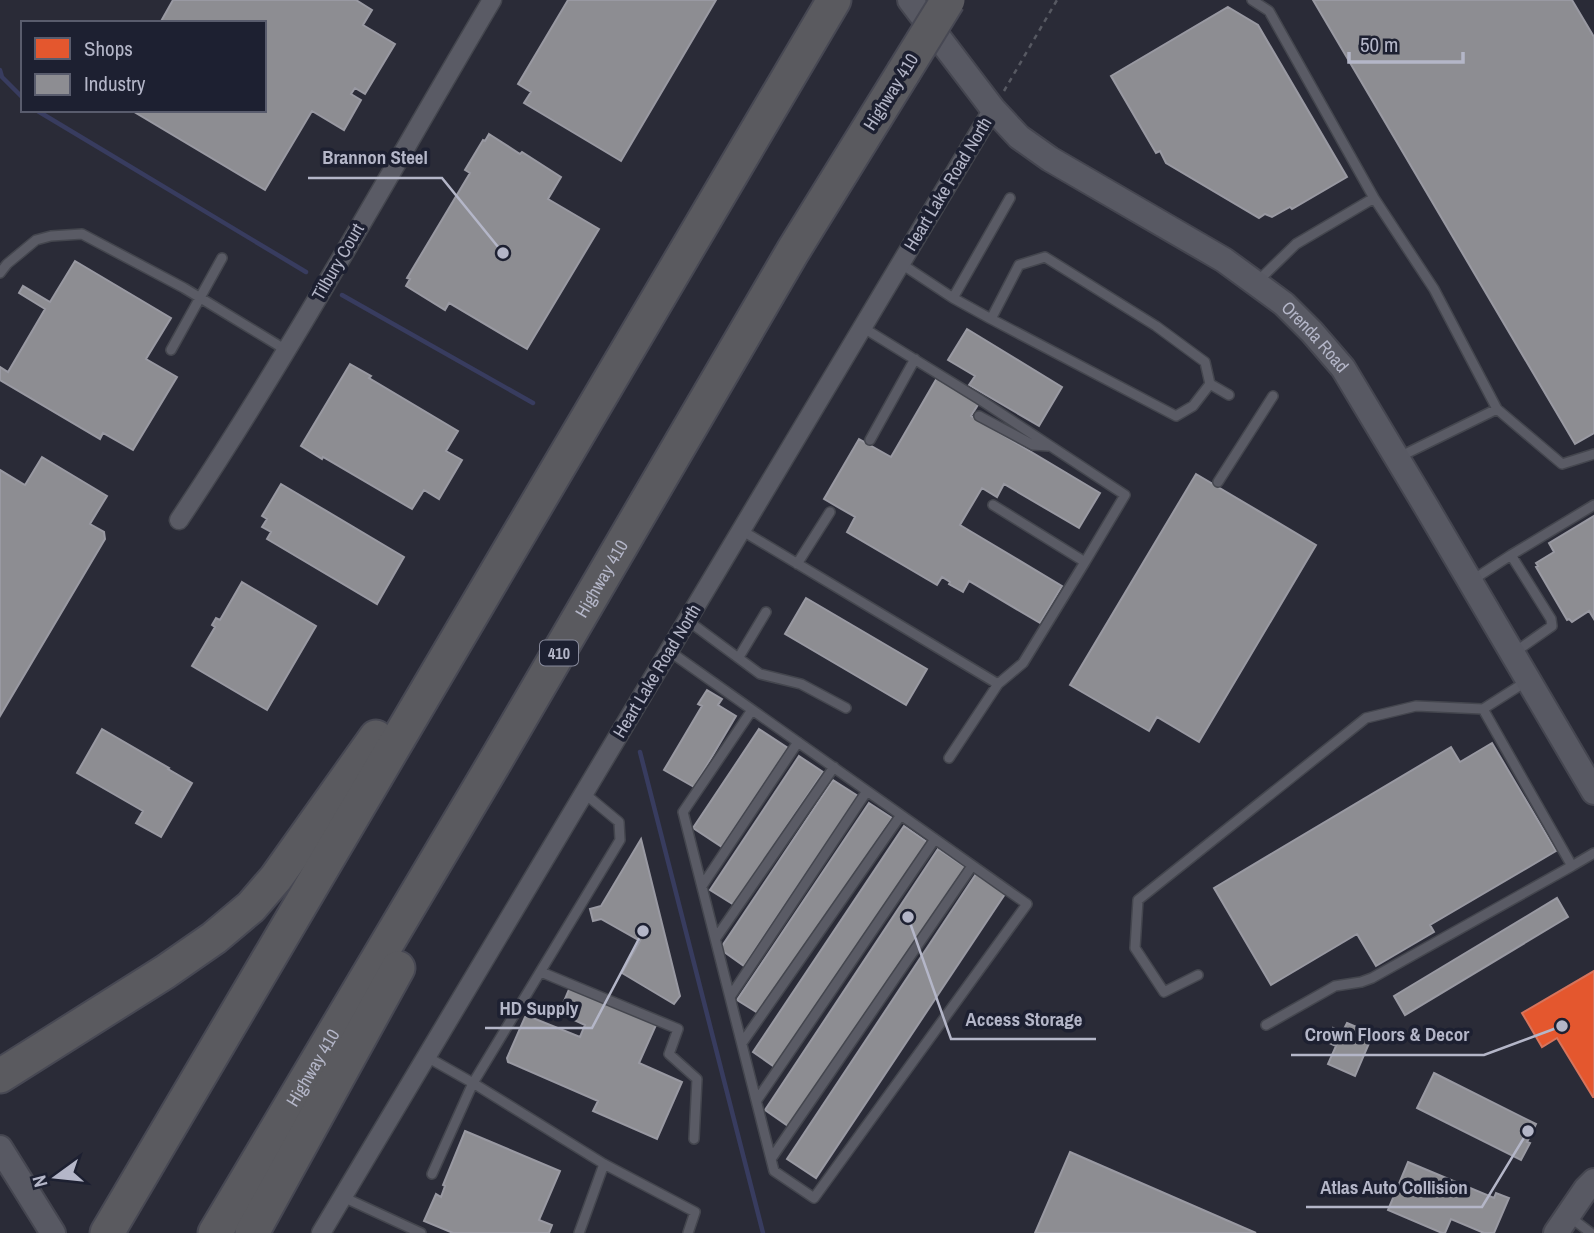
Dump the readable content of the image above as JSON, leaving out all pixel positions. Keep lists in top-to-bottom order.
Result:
{
  "streets": {
    "highway": ["Highway 410", "410"],
    "street": ["Heart Lake Road North", "Tilbury Court", "Orenda Road"]
  },
  "crossings": [
    ["Heart Lake Road North", "Orenda Road"]
  ],
  "places": [
    "Brannon Steel",
    "Access Storage",
    "HD Supply",
    "Crown Floors & Decor",
    "Atlas Auto Collision"
  ],
  "legend": ["Shops", "Industry"],
  "scale_bar": "50 m",
  "north": "left"
}
